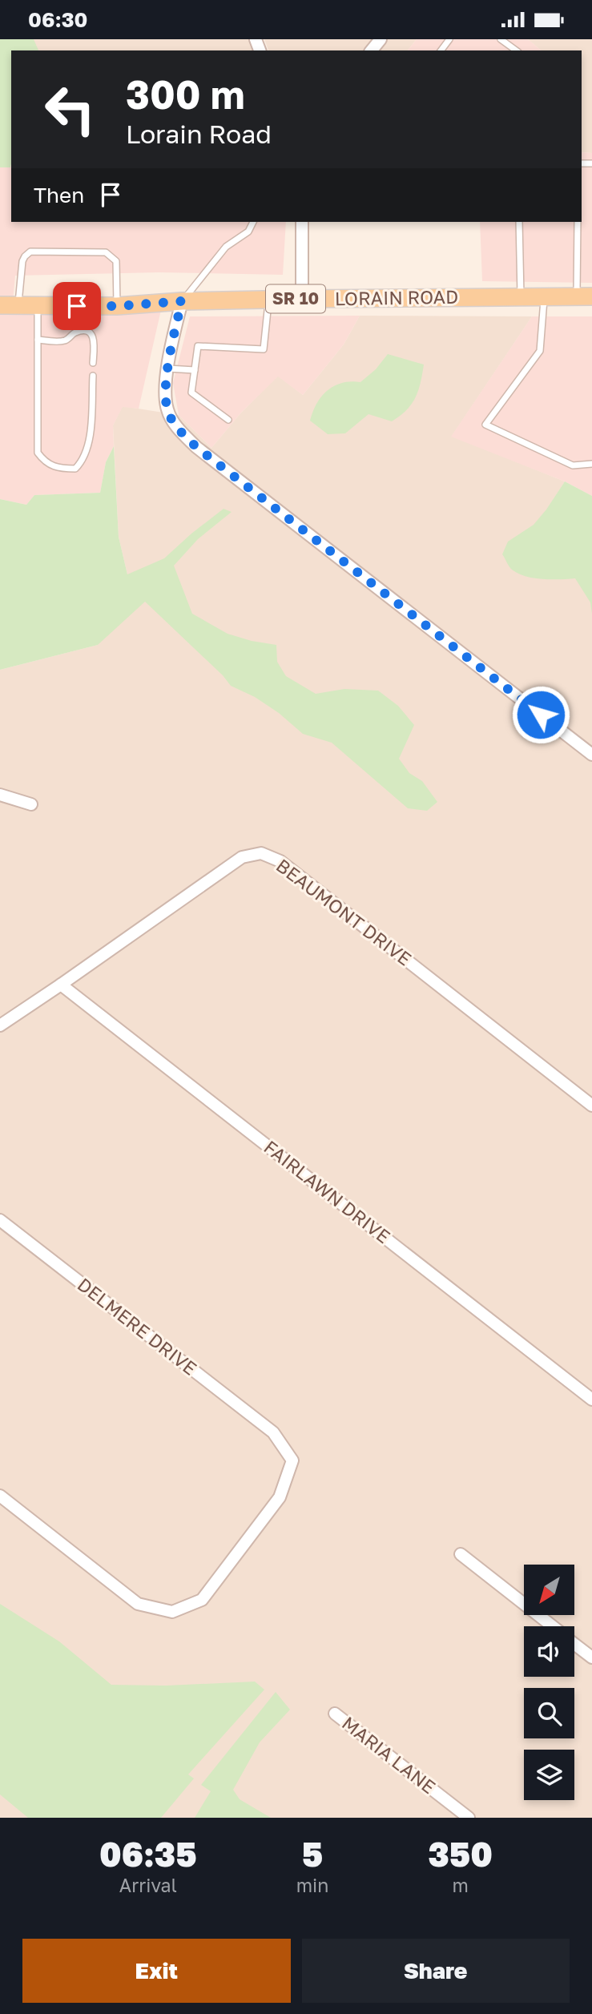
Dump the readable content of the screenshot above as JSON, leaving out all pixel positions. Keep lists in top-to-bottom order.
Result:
{
  "streets": {
    "main road": ["LORAIN ROAD", "SR 10"],
    "street": [
      "BEAUMONT DRIVE",
      "FAIRLAWN DRIVE",
      "DELMERE DRIVE",
      "MARIA LANE"
    ]
  },
  "crossings": [
    ["BEAUMONT DRIVE", "FAIRLAWN DRIVE"]
  ],
  "north": "bottom left",
  "page": {
    "status": "06:30",
    "turn": ["300 m", "Lorain Road"],
    "then": "Then",
    "eta": [
      "06:35",
      "Arrival",
      "5",
      "min",
      "350",
      "m"
    ],
    "buttons": ["Exit", "Share"]
  }
}
